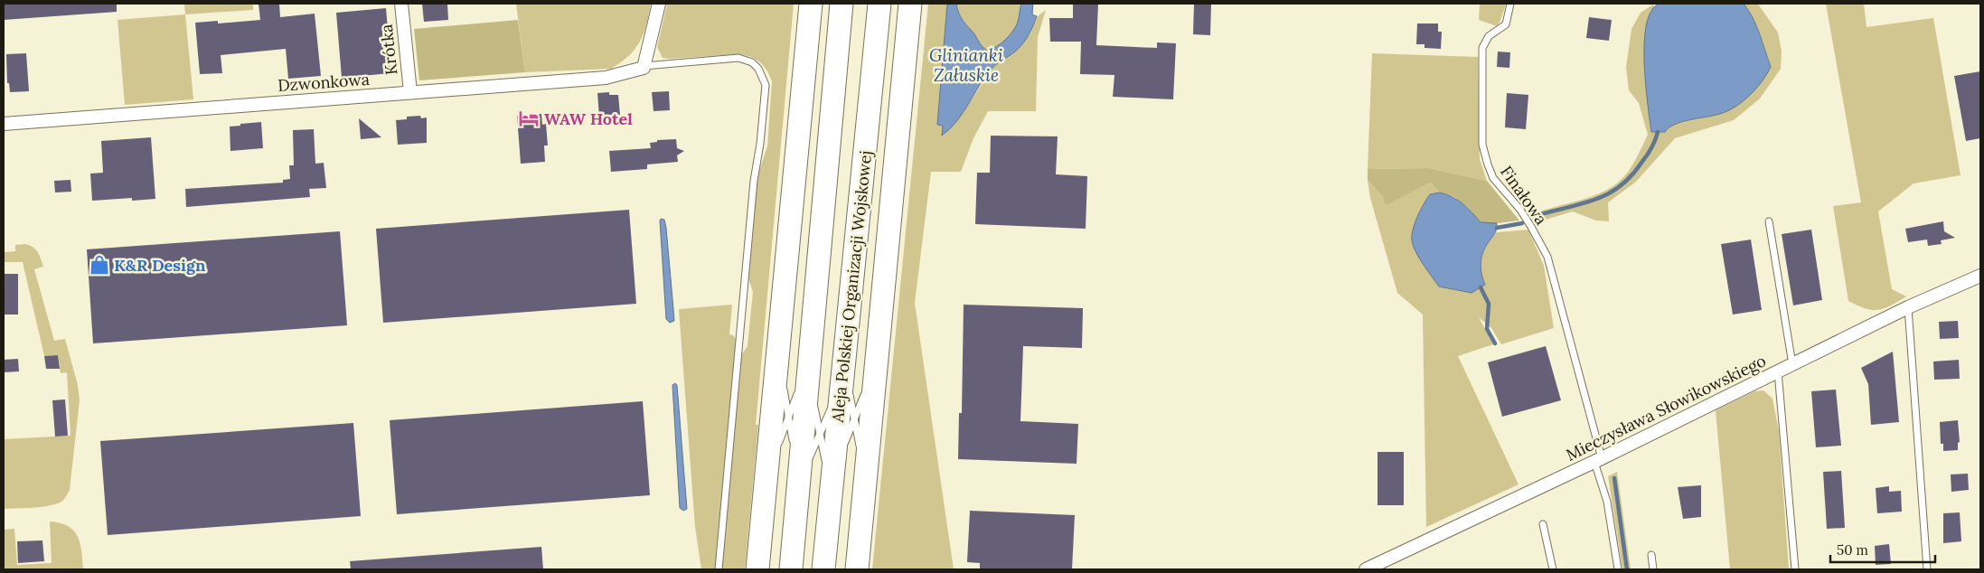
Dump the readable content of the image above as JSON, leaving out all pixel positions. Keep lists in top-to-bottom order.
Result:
{
  "streets": {
    "highway": ["Aleja Polskiej Organizacji Wojskowej"],
    "street": ["Krótka", "Dzwonkowa", "Mieczysława Słowikowskiego"],
    "lane": ["Finałowa"]
  },
  "crossings": [
    ["Krótka", "Dzwonkowa"],
    ["Finałowa", "Mieczysława Słowikowskiego"]
  ],
  "water": ["Glinianki Załuskie"],
  "places": {
    "hotel": ["WAW Hotel"],
    "shop": ["K&R Design"]
  },
  "scale_bar": "50 m"
}
